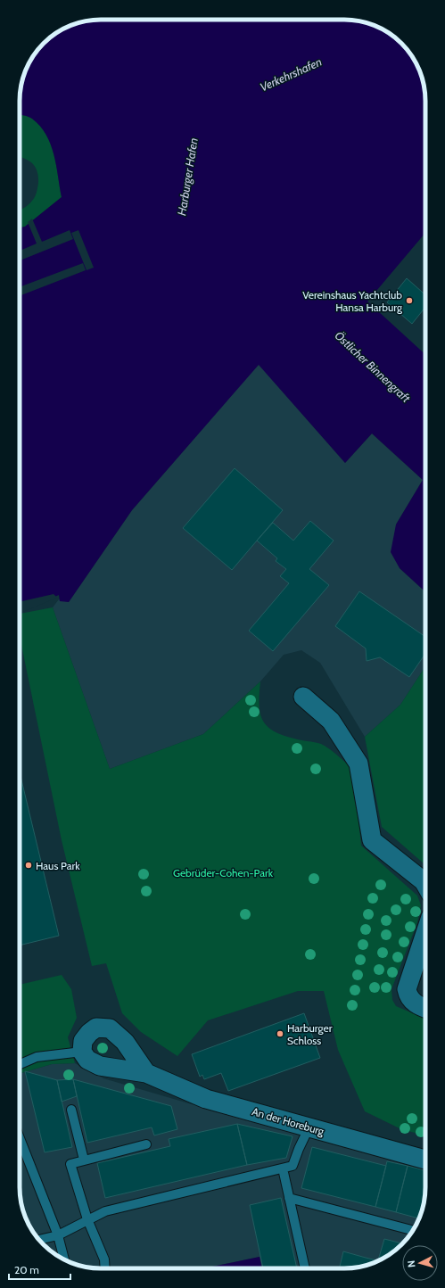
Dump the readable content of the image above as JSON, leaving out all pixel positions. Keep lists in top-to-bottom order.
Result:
{
  "streets": {
    "street": ["An der Horeburg"]
  },
  "water": ["Verkehrshafen", "Harburger Hafen", "Östlicher Binnengraft"],
  "parks": ["Gebrüder-Cohen-Park"],
  "places": ["Vereinshaus Yachtclub Hansa Harburg", "Haus Park", "Harburger Schloss"],
  "scale_bar": "20 m",
  "north": "left"
}
